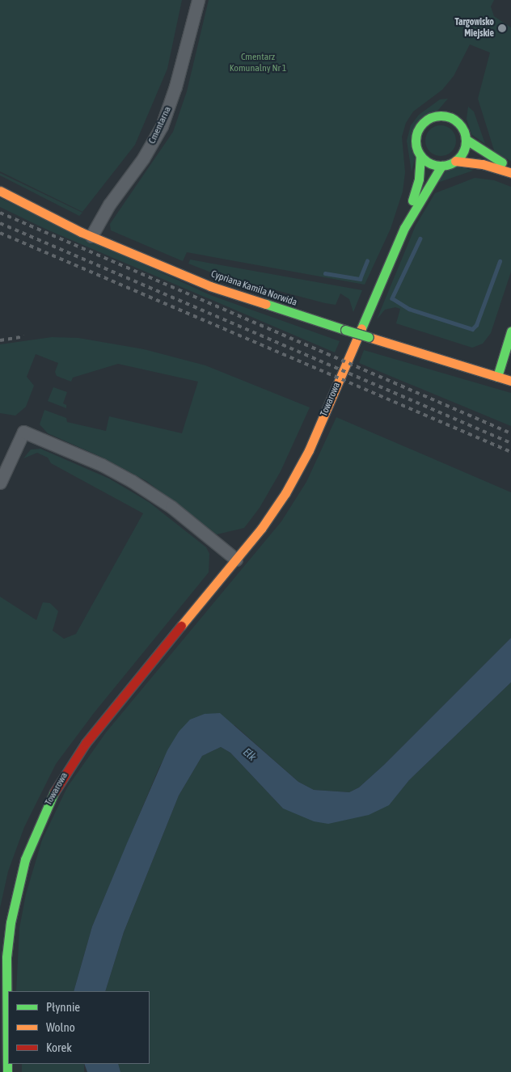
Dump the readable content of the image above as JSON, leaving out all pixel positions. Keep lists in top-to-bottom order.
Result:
{
  "streets": {
    "street": ["Cmentarna", "Cypriana Kamila Norwida", "Towarowa"]
  },
  "crossings": [
    ["Cmentarna", "Cypriana Kamila Norwida"]
  ],
  "water": ["Ełk"],
  "parks": ["Cmentarz Komunalny Nr 1"],
  "places": ["Targowisko Miejskie"],
  "legend": ["Płynnie", "Wolno", "Korek"]
}
